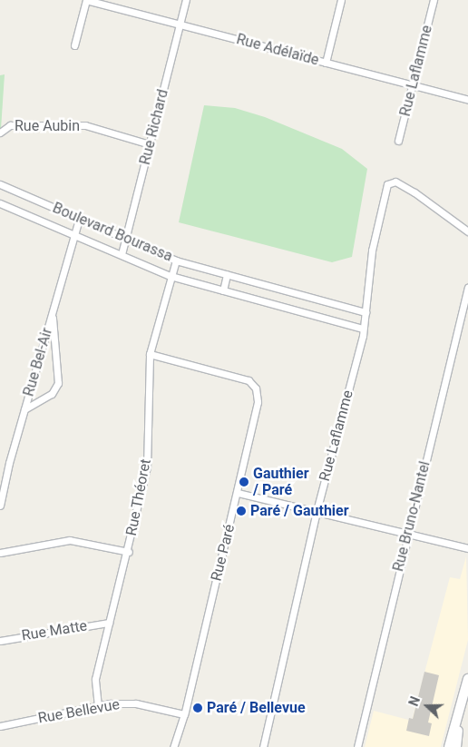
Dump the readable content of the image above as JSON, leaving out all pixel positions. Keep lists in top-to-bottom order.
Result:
{
  "streets": {
    "street": [
      "Rue Adélaïde",
      "Rue Laflamme",
      "Rue Aubin",
      "Rue Richard",
      "Boulevard Bourassa",
      "Rue Bel-Air",
      "Rue Théoret",
      "Rue Bruno-Nantel",
      "Rue Paré",
      "Rue Matte",
      "Rue Bellevue"
    ]
  },
  "crossings": [
    ["Rue Adélaïde", "Rue Laflamme"],
    ["Rue Adélaïde", "Rue Richard"],
    ["Rue Laflamme", "Boulevard Bourassa"],
    ["Rue Aubin", "Rue Richard"],
    ["Rue Richard", "Boulevard Bourassa"],
    ["Boulevard Bourassa", "Rue Bel-Air"],
    ["Boulevard Bourassa", "Rue Théoret"],
    ["Rue Théoret", "Rue Paré"],
    ["Rue Théoret", "Rue Matte"],
    ["Rue Théoret", "Rue Bellevue"],
    ["Rue Paré", "Rue Bellevue"]
  ],
  "places": ["Gauthier / Paré", "Paré / Gauthier", "Paré / Bellevue"],
  "north": "left"
}
